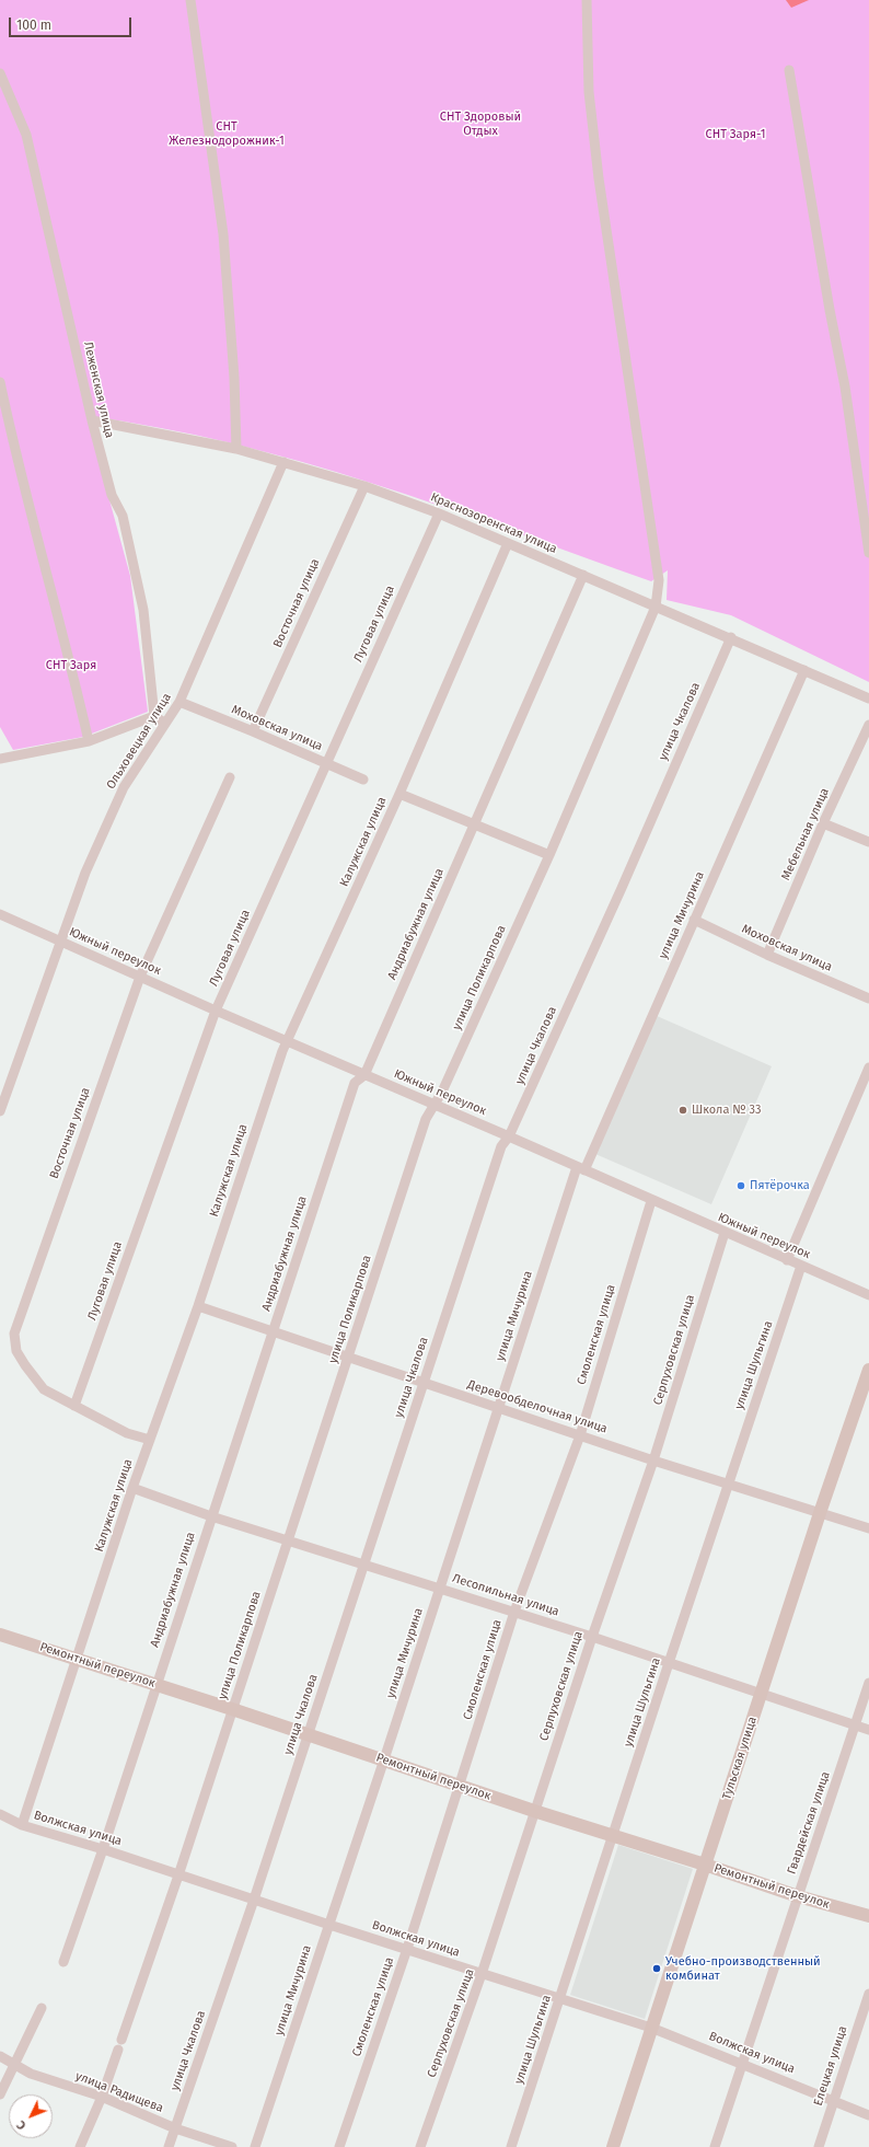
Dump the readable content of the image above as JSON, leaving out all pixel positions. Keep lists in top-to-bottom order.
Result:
{
  "streets": {
    "main road": ["Ремонтный переулок", "Тульская улица"],
    "street": [
      "Леженская улица",
      "Краснозоренская улица",
      "Восточная улица",
      "Луговая улица",
      "улица Чкалова",
      "Моховская улица",
      "Ольховецкая улица",
      "Мебельная улица",
      "Калужская улица",
      "улица Мичурина",
      "Андриабужная улица",
      "Южный переулок",
      "улица Поликарпова",
      "Смоленская улица",
      "Серпуховская улица",
      "улица Шульгина",
      "Деревообделочная улица",
      "Лесопильная улица",
      "Гвардейская улица",
      "Волжская улица",
      "Елецкая улица",
      "улица Радищева"
    ]
  },
  "crossings": [
    ["Леженская улица", "Краснозоренская улица"],
    ["Краснозоренская улица", "Восточная улица"],
    ["Краснозоренская улица", "Луговая улица"],
    ["Краснозоренская улица", "улица Чкалова"],
    ["Краснозоренская улица", "Ольховецкая улица"],
    ["Краснозоренская улица", "Калужская улица"],
    ["Краснозоренская улица", "улица Мичурина"],
    ["Краснозоренская улица", "Андриабужная улица"],
    ["Краснозоренская улица", "улица Поликарпова"],
    ["Восточная улица", "Луговая улица"],
    ["Восточная улица", "Моховская улица"],
    ["Восточная улица", "Калужская улица"],
    ["Восточная улица", "Южный переулок"],
    ["Луговая улица", "Моховская улица"],
    ["Луговая улица", "Южный переулок"],
    ["улица Чкалова", "Южный переулок"],
    ["улица Чкалова", "Деревообделочная улица"],
    ["улица Чкалова", "Лесопильная улица"],
    ["улица Чкалова", "Ремонтный переулок"],
    ["улица Чкалова", "Волжская улица"],
    ["улица Чкалова", "улица Радищева"],
    ["Моховская улица", "Ольховецкая улица"],
    ["Моховская улица", "Мебельная улица"],
    ["Моховская улица", "улица Мичурина"],
    ["Ольховецкая улица", "Южный переулок"],
    ["Калужская улица", "Южный переулок"],
    ["Калужская улица", "Деревообделочная улица"],
    ["Калужская улица", "Лесопильная улица"],
    ["Калужская улица", "Ремонтный переулок"],
    ["Калужская улица", "Волжская улица"],
    ["улица Мичурина", "Южный переулок"],
    ["улица Мичурина", "Деревообделочная улица"],
    ["улица Мичурина", "Лесопильная улица"],
    ["улица Мичурина", "Ремонтный переулок"],
    ["улица Мичурина", "Волжская улица"],
    ["Андриабужная улица", "Южный переулок"],
    ["Андриабужная улица", "Деревообделочная улица"],
    ["Андриабужная улица", "Лесопильная улица"],
    ["Андриабужная улица", "Ремонтный переулок"],
    ["Андриабужная улица", "Волжская улица"],
    ["Южный переулок", "улица Поликарпова"],
    ["Южный переулок", "Смоленская улица"],
    ["Южный переулок", "Серпуховская улица"],
    ["Южный переулок", "улица Шульгина"],
    ["улица Поликарпова", "Деревообделочная улица"],
    ["улица Поликарпова", "Лесопильная улица"],
    ["улица Поликарпова", "Ремонтный переулок"],
    ["улица Поликарпова", "Волжская улица"],
    ["улица Поликарпова", "улица Радищева"],
    ["Смоленская улица", "Деревообделочная улица"],
    ["Смоленская улица", "Лесопильная улица"],
    ["Смоленская улица", "Ремонтный переулок"],
    ["Смоленская улица", "Волжская улица"],
    ["Серпуховская улица", "Деревообделочная улица"],
    ["Серпуховская улица", "Лесопильная улица"],
    ["Серпуховская улица", "Ремонтный переулок"],
    ["Серпуховская улица", "Волжская улица"],
    ["улица Шульгина", "Деревообделочная улица"],
    ["улица Шульгина", "Лесопильная улица"],
    ["улица Шульгина", "Ремонтный переулок"],
    ["улица Шульгина", "Волжская улица"],
    ["Деревообделочная улица", "Тульская улица"],
    ["Лесопильная улица", "Тульская улица"],
    ["Лесопильная улица", "Гвардейская улица"],
    ["Ремонтный переулок", "Тульская улица"],
    ["Ремонтный переулок", "Гвардейская улица"],
    ["Тульская улица", "Волжская улица"],
    ["Гвардейская улица", "Волжская улица"],
    ["Волжская улица", "Елецкая улица"]
  ],
  "parks": [
    "СНТ Здоровый Отдых",
    "СНТ Железнодорожник-1",
    "СНТ Заря-1",
    "СНТ Заря"
  ],
  "places": ["Школа № 33", "Пятёрочка", "Учебно-производственный комбинат"],
  "scale_bar": "100 m",
  "north": "bottom left"
}
